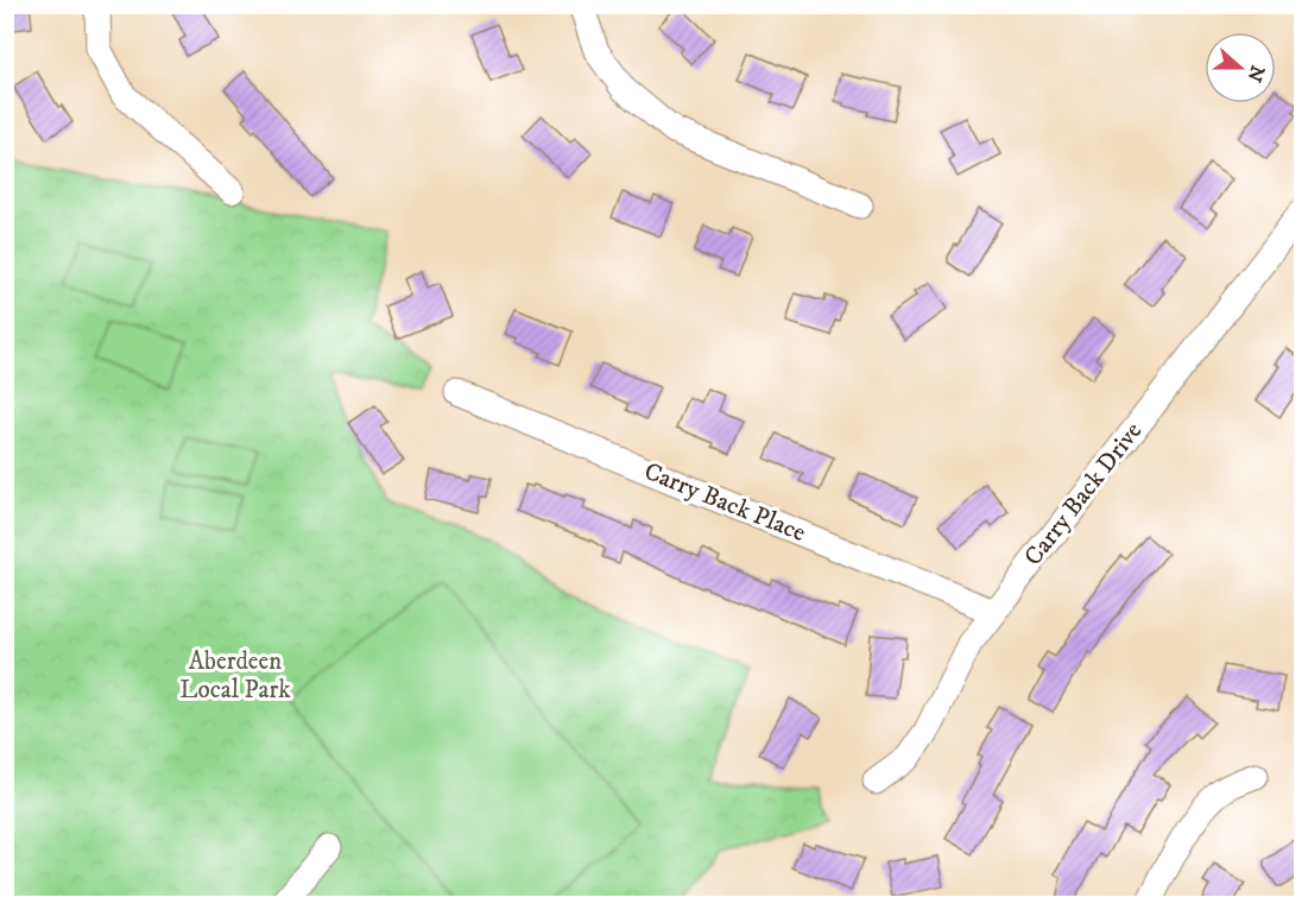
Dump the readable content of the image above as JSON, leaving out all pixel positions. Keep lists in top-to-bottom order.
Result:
{
  "streets": {
    "street": ["Carry Back Drive", "Carry Back Place"]
  },
  "crossings": [
    ["Carry Back Drive", "Carry Back Place"]
  ],
  "parks": ["Aberdeen Local Park"],
  "north": "right"
}
